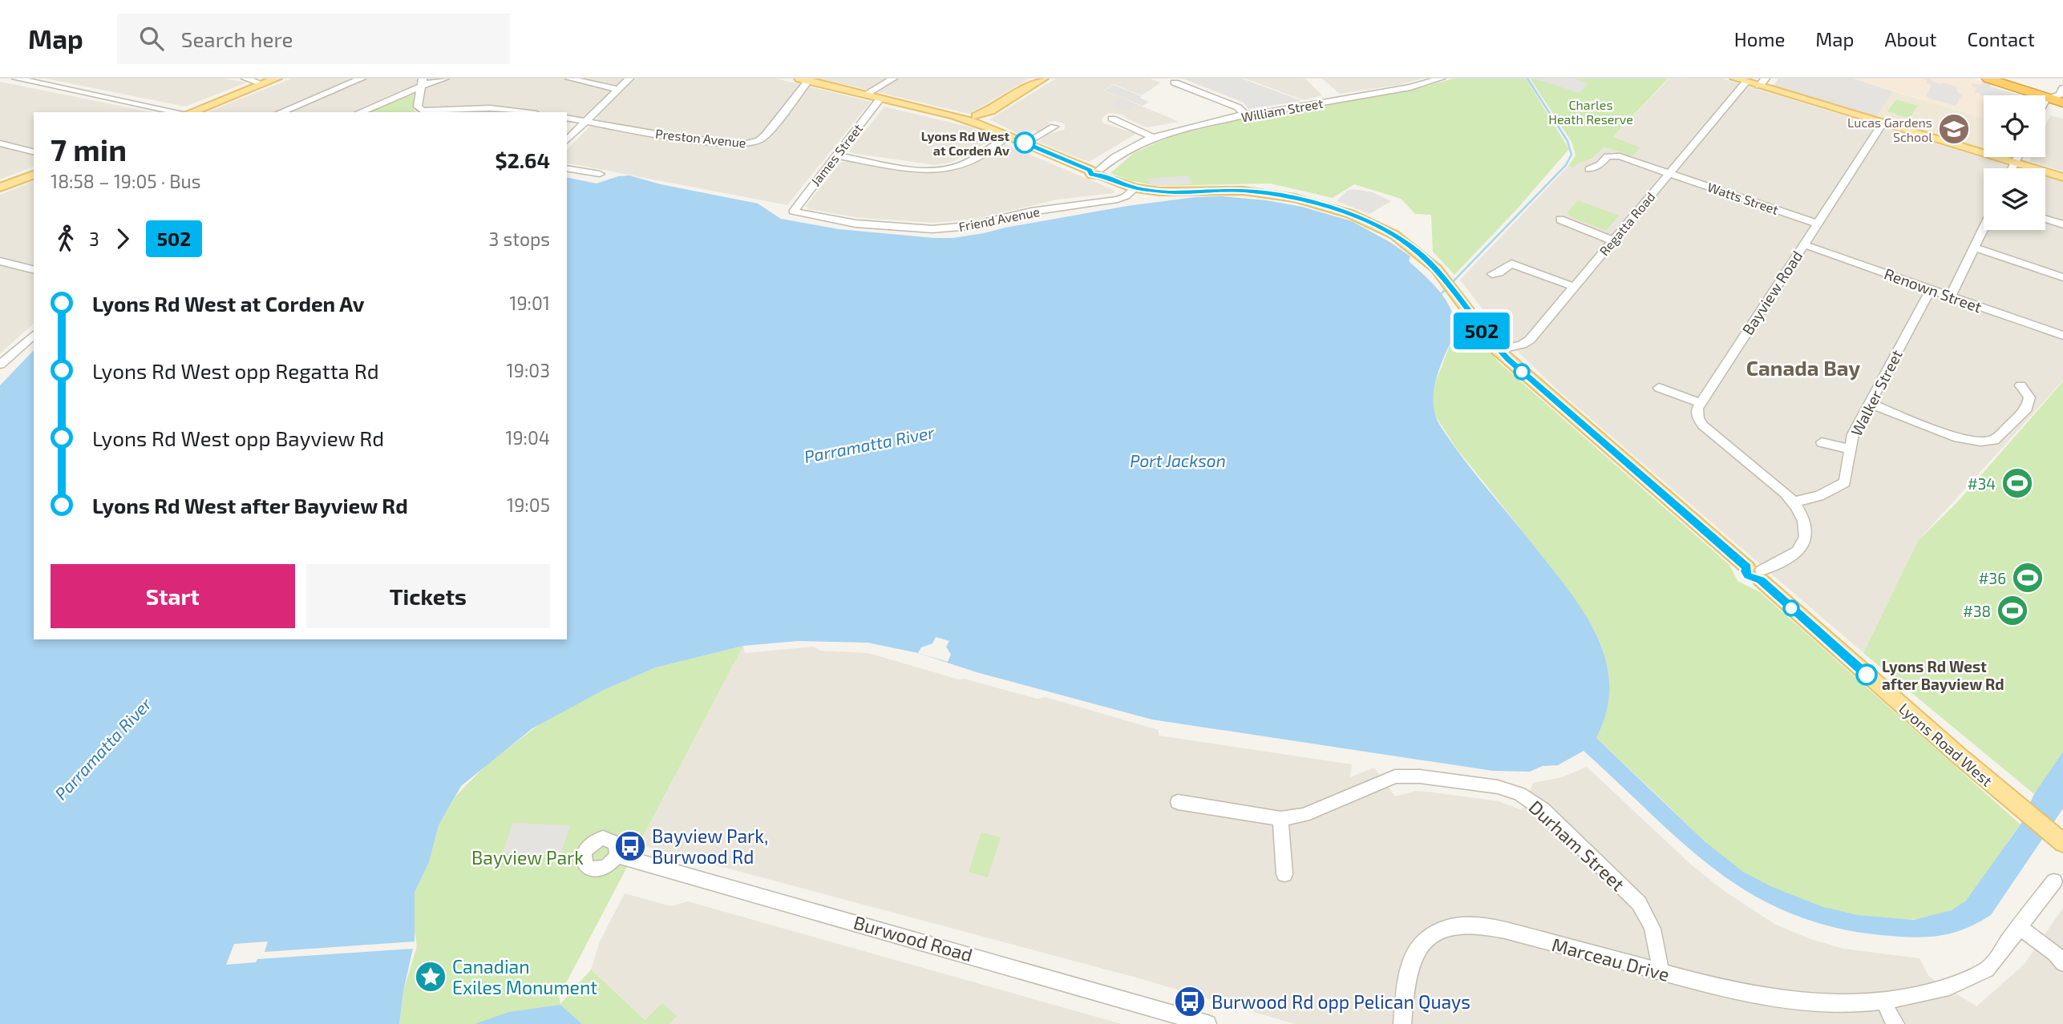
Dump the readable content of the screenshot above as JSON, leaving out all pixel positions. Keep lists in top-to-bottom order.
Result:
{
  "streets": {
    "main road": ["Lyons Road West"],
    "street": [
      "William Street",
      "Preston Avenue",
      "James Street",
      "Watts Street",
      "Friend Avenue",
      "Regatta Road",
      "Renown Street",
      "Bayview Road",
      "Walker Street",
      "Durham Street",
      "Burwood Road",
      "Marceau Drive"
    ]
  },
  "crossings": [
    ["William Street", "Lyons Road West"],
    ["Preston Avenue", "Lyons Road West"],
    ["James Street", "Friend Avenue"],
    ["James Street", "Lyons Road West"],
    ["Watts Street", "Regatta Road"],
    ["Watts Street", "Bayview Road"],
    ["Friend Avenue", "Lyons Road West"],
    ["Regatta Road", "Lyons Road West"],
    ["Renown Street", "Bayview Road"],
    ["Renown Street", "Walker Street"],
    ["Durham Street", "Marceau Drive"]
  ],
  "districts": ["Canada Bay"],
  "water": ["Parramatta River", "Port Jackson"],
  "parks": ["Charles Heath Reserve", "Bayview Park"],
  "places": {
    "school or university": ["Lucas Gardens School"],
    "other": ["Lyons Rd West at Corden Av", "Lyons Rd West after Bayview Rd"],
    "sports": ["#34", "#36", "#38"],
    "bus stop": ["Bayview Park, Burwood Rd", "Burwood Rd opp Pelican Quays"],
    "place": ["Canadian Exiles Monument"]
  },
  "lines": ["bus line 502"],
  "page": {
    "header": "Map",
    "search": "Search here",
    "nav": [
      "Home",
      "Map",
      "About",
      "Contact"
    ],
    "on_map": "502",
    "heading": ["7 min", "18:58 – 19:05 · Bus", "$2.64"],
    "legs": ["3", "502", "3 stops"],
    "list": [
      {
        "name": "Lyons Rd West at Corden Av",
        "value": "19:01"
      },
      {
        "name": "Lyons Rd West opp Regatta Rd",
        "value": "19:03"
      },
      {
        "name": "Lyons Rd West opp Bayview Rd",
        "value": "19:04"
      },
      {
        "name": "Lyons Rd West after Bayview Rd",
        "value": "19:05"
      }
    ],
    "buttons": ["Start", "Tickets"]
  }
}
